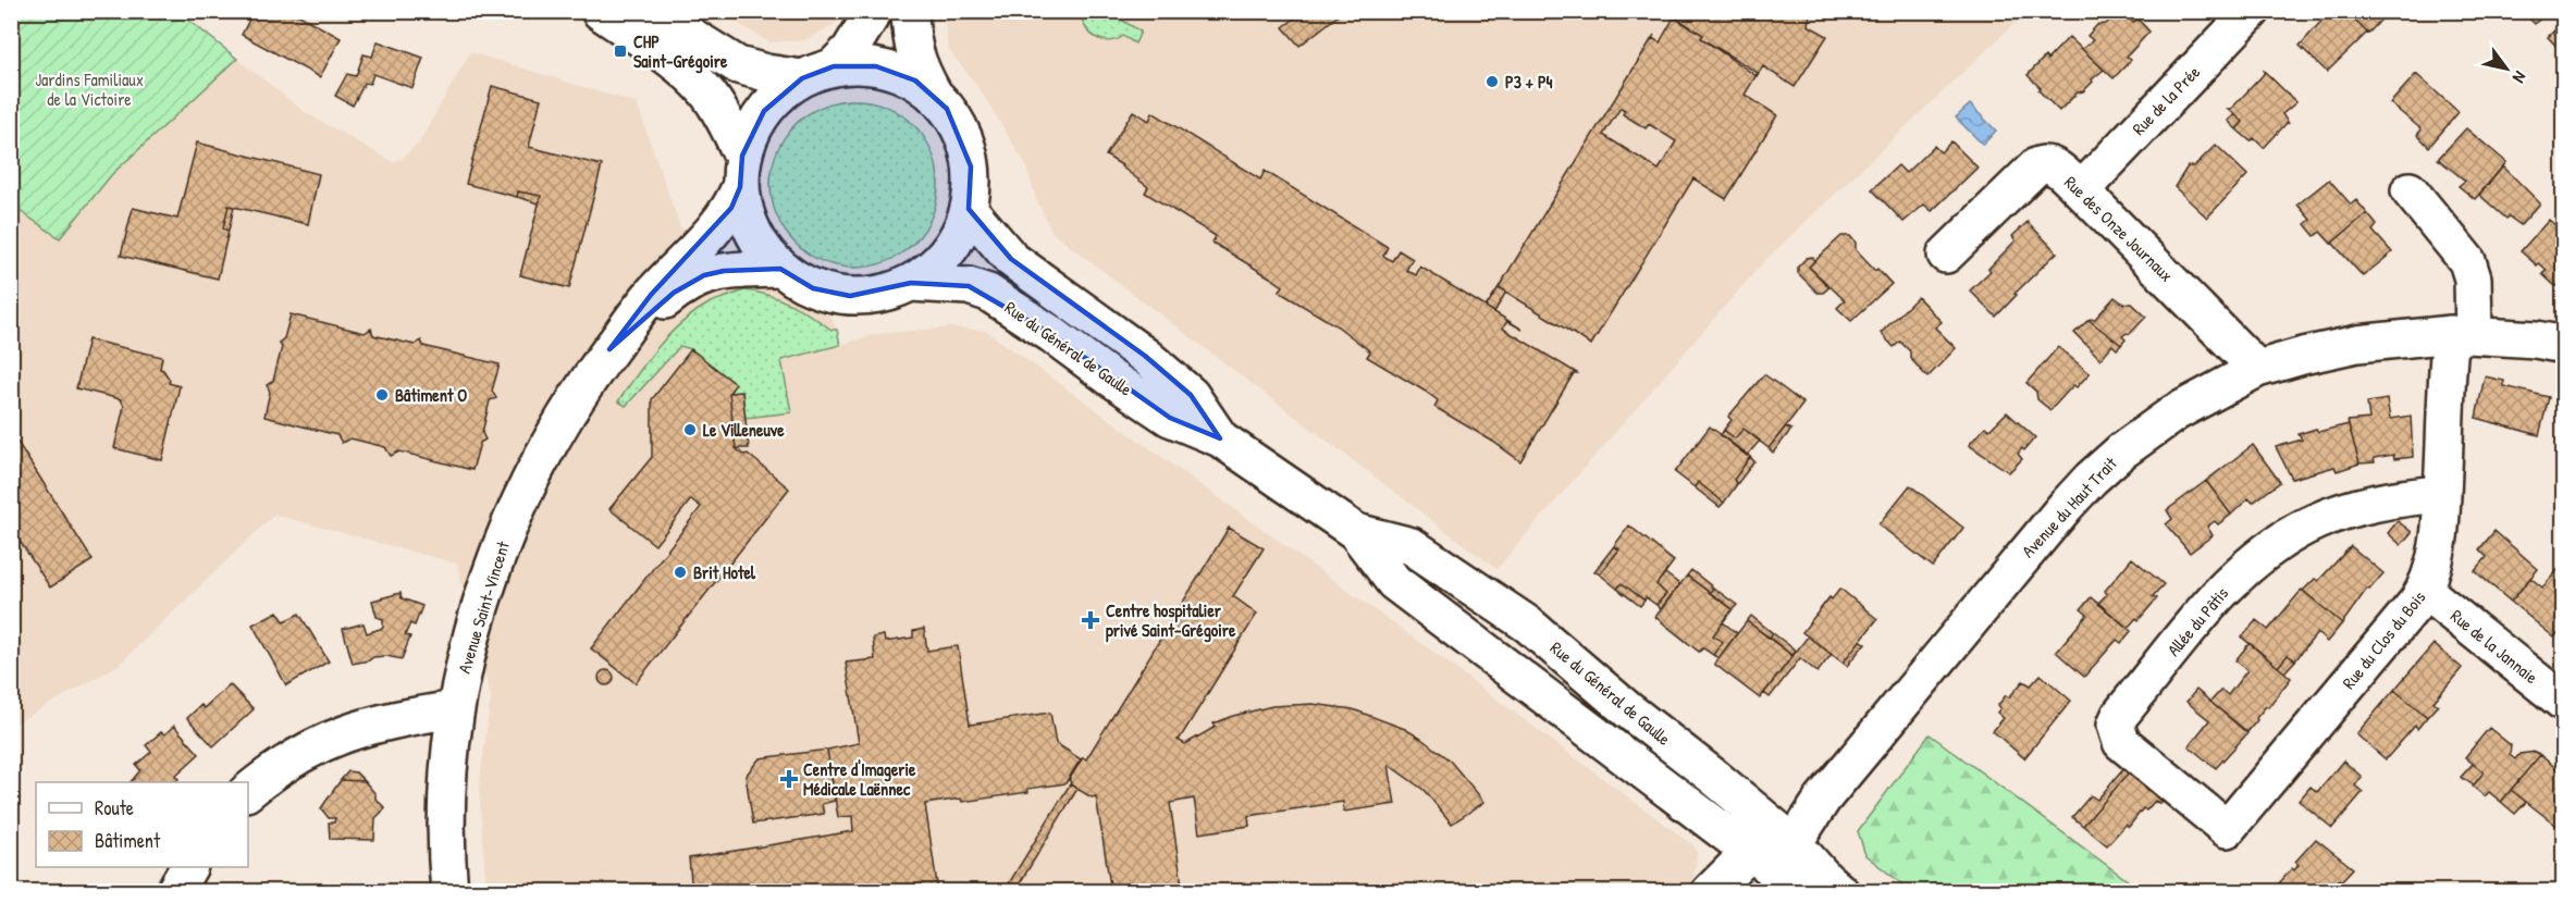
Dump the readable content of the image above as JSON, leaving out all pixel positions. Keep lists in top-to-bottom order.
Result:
{
  "streets": {
    "street": [
      "Rue de la Prée",
      "Rue des Onze Journaux",
      "Rue du Général de Gaulle",
      "Avenue du Haut Trait",
      "Avenue Saint-Vincent",
      "Allée du Pâtis",
      "Rue du Clos du Bois",
      "Rue de la Jannaie"
    ]
  },
  "crossings": [
    ["Rue de la Prée", "Rue des Onze Journaux"],
    ["Rue des Onze Journaux", "Avenue du Haut Trait"],
    ["Rue du Général de Gaulle", "Avenue du Haut Trait"],
    ["Rue du Général de Gaulle", "Avenue Saint-Vincent"],
    ["Avenue du Haut Trait", "Rue du Clos du Bois"],
    ["Allée du Pâtis", "Rue du Clos du Bois"],
    ["Rue du Clos du Bois", "Rue de la Jannaie"]
  ],
  "parks": ["Jardins Familiaux de la Victoire"],
  "places": {
    "transit": ["CHP Saint-Grégoire"],
    "other": [
      "P3 + P4",
      "Bâtiment O",
      "Le Villeneuve",
      "Brit Hotel"
    ],
    "health": ["Centre hospitalier privé Saint-Grégoire", "Centre d'Imagerie Médicale Laënnec"]
  },
  "legend": ["Route", "Bâtiment"],
  "north": "bottom right"
}
